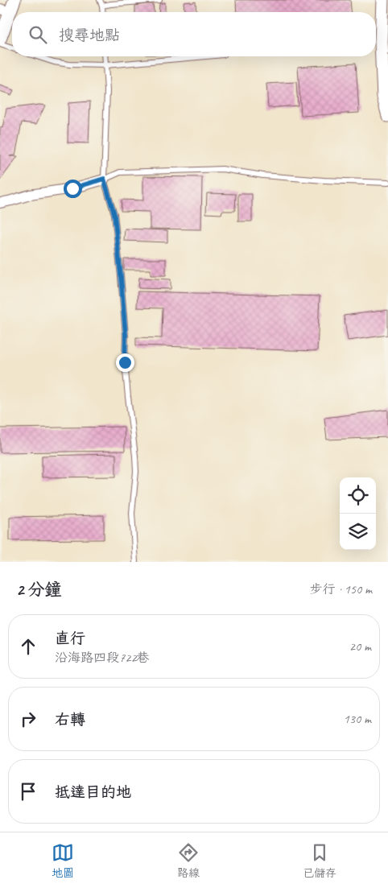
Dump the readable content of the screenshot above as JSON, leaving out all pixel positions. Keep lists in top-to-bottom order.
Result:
{
  "page": {
    "search": "搜尋地點",
    "heading": ["2 分鐘", "步行 · 150 m"],
    "list": [
      ["直行", "沿海路四段722巷", "20 m"],
      ["右轉", "130 m"],
      "抵達目的地"
    ],
    "nav": ["地圖", "路線", "已儲存"]
  }
}
